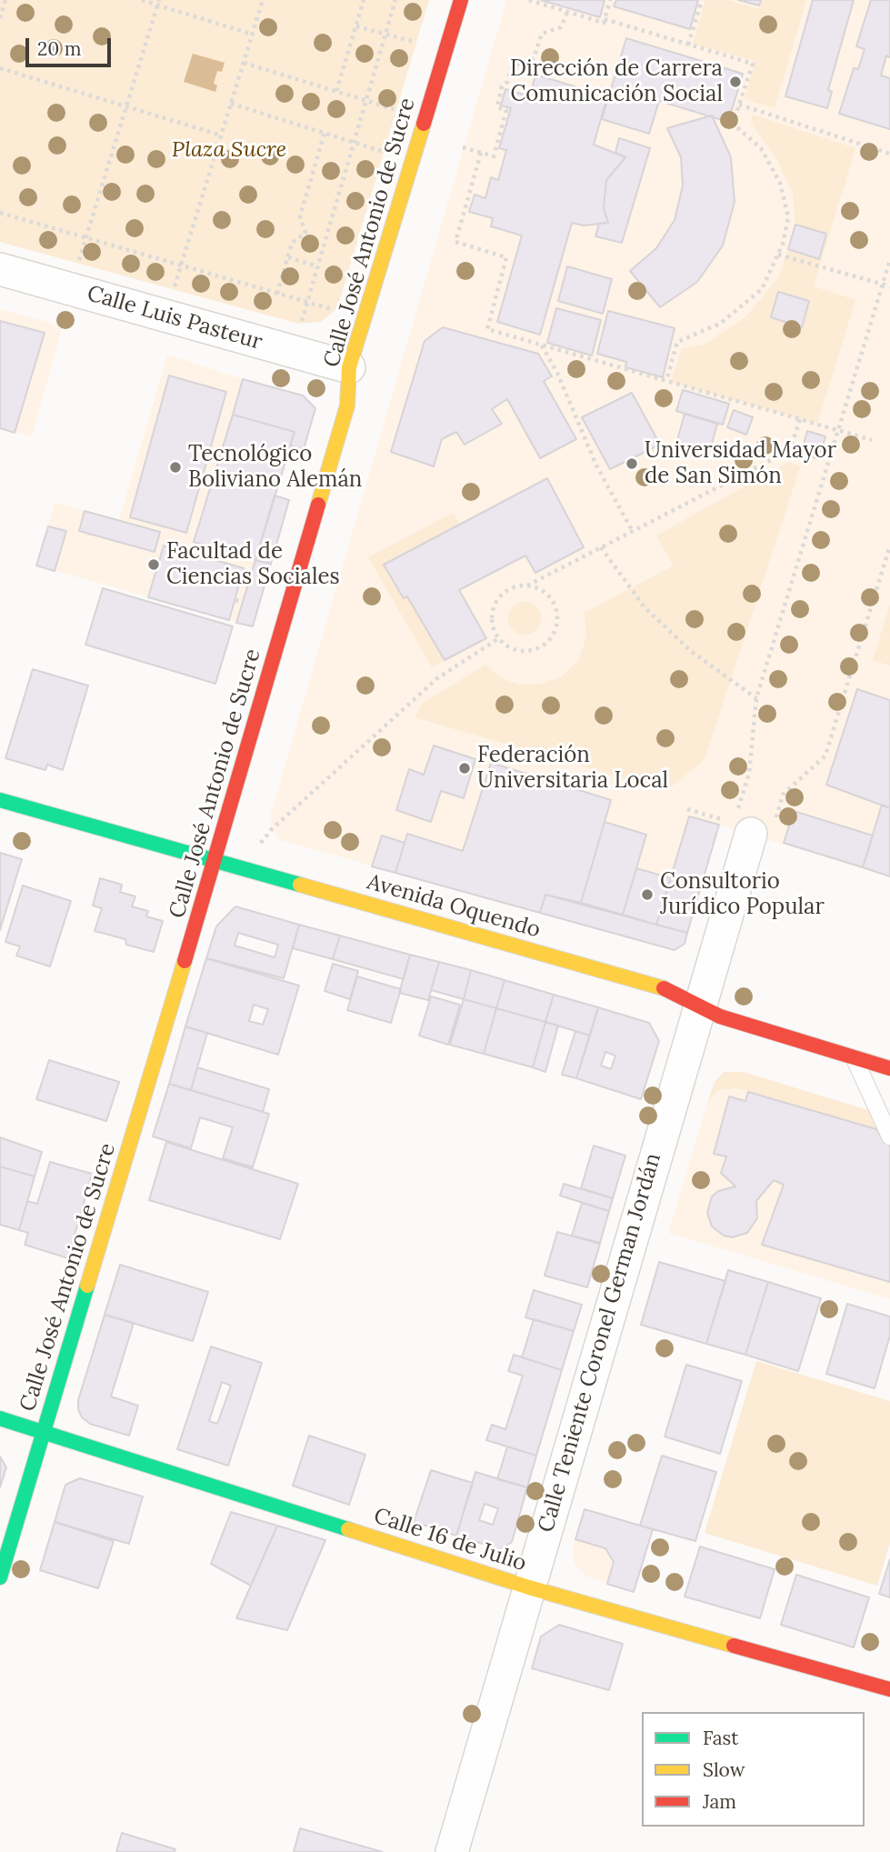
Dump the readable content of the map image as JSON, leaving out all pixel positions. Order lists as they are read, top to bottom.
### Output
{
  "streets": {
    "main road": ["Calle José Antonio de Sucre", "Avenida Oquendo", "Calle 16 de Julio"],
    "street": ["Calle Luis Pasteur", "Calle Teniente Coronel German Jordán"]
  },
  "crossings": [
    ["Calle José Antonio de Sucre", "Calle Luis Pasteur"],
    ["Calle José Antonio de Sucre", "Avenida Oquendo"],
    ["Calle José Antonio de Sucre", "Calle 16 de Julio"],
    ["Avenida Oquendo", "Calle Teniente Coronel German Jordán"],
    ["Calle Teniente Coronel German Jordán", "Calle 16 de Julio"]
  ],
  "parks": ["Plaza Sucre"],
  "places": [
    "Dirección de Carrera Comunicación Social",
    "Universidad Mayor de San Simón",
    "Tecnológico Boliviano Alemán",
    "Facultad de Ciencias Sociales",
    "Federación Universitaria Local",
    "Consultorio Jurídico Popular"
  ],
  "legend": ["Fast", "Slow", "Jam"],
  "scale_bar": "20 m"
}
